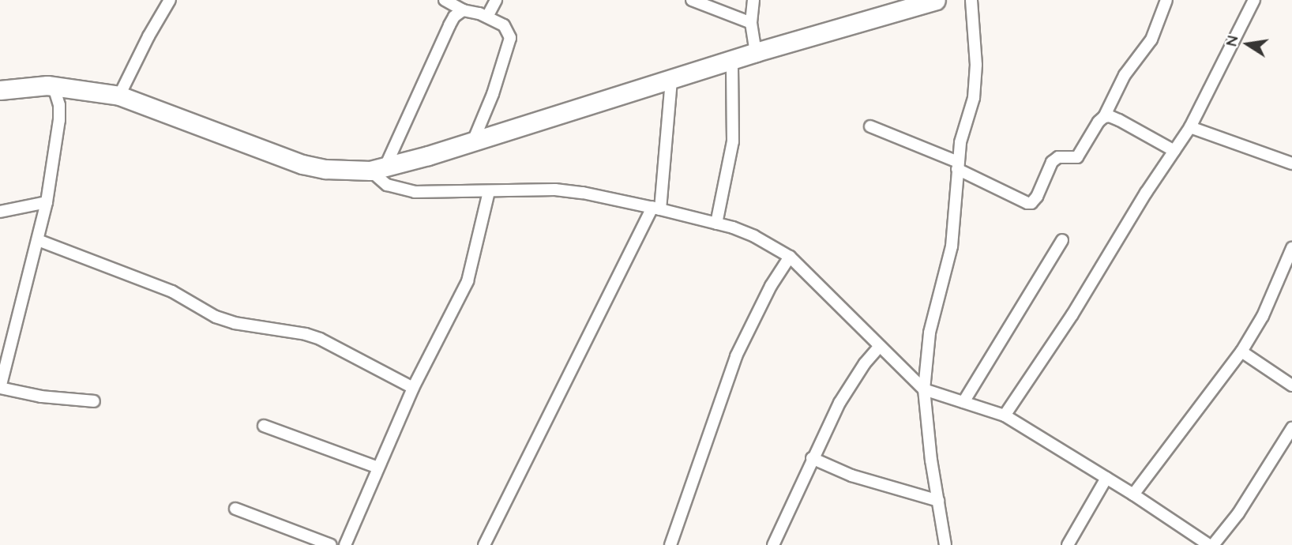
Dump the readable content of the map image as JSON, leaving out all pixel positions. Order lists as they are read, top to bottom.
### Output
{
  "north": "left"
}
